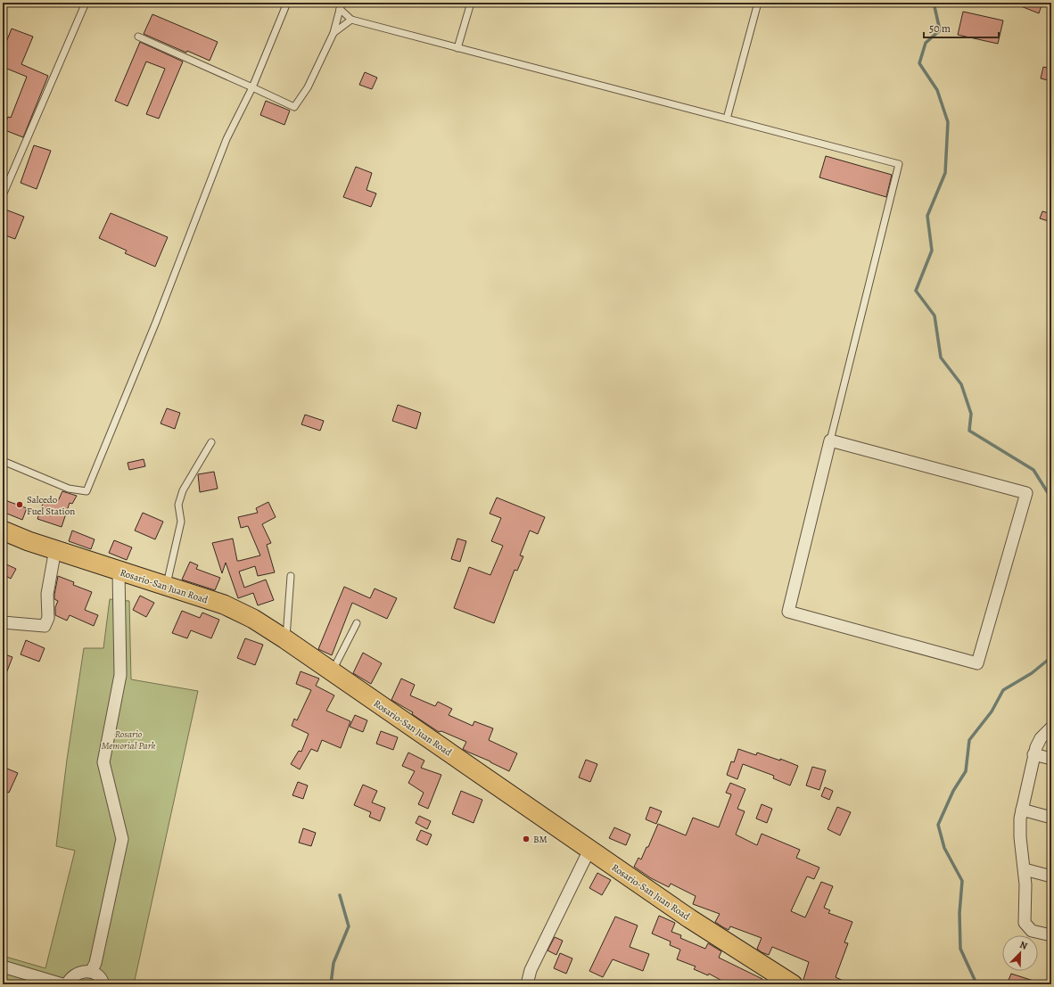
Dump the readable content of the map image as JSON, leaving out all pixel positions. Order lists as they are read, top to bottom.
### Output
{
  "streets": {
    "main road": ["Rosario-San Juan Road"]
  },
  "parks": ["Rosario Memorial Park"],
  "places": ["Salcedo Fuel Station", "BM"],
  "scale_bar": "50 m",
  "north": "top right"
}
